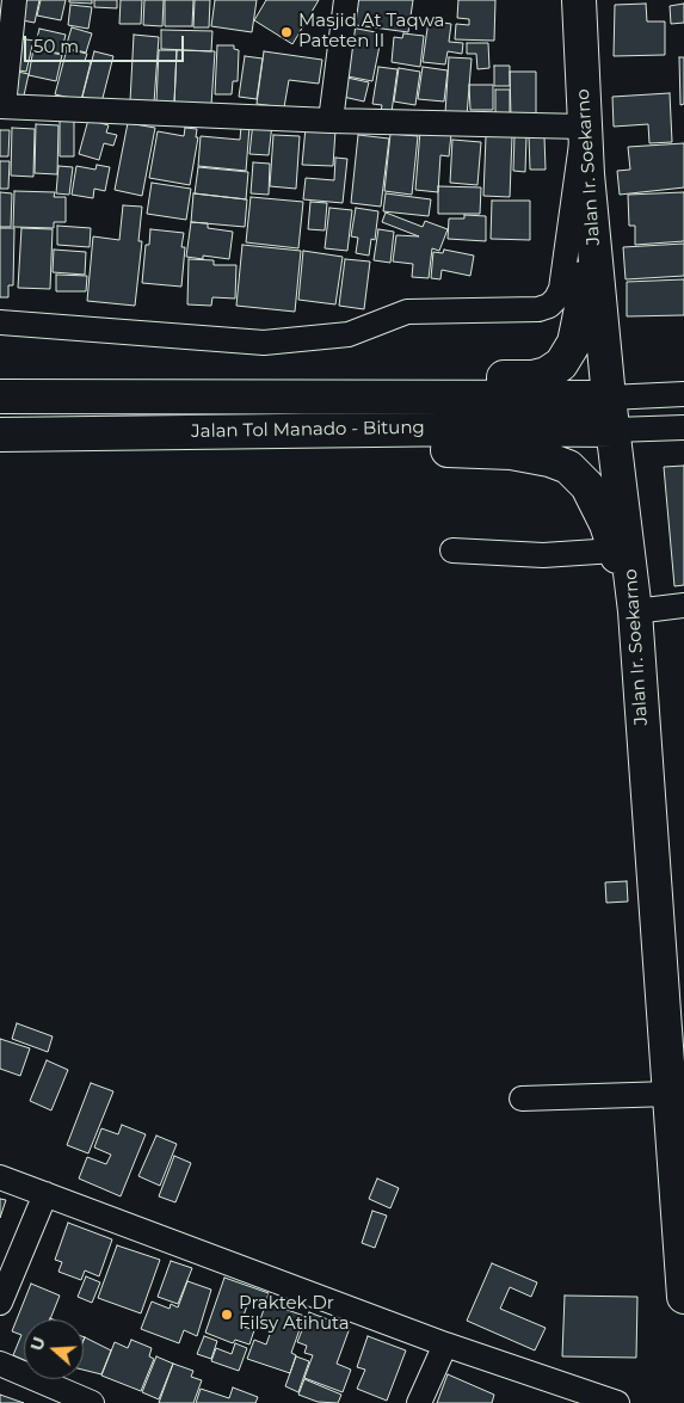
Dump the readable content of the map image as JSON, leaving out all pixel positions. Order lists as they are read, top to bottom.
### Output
{
  "streets": {
    "highway": ["Jalan Ir. Soekarno", "Jalan Tol Manado - Bitung"]
  },
  "crossings": [
    ["Jalan Ir. Soekarno", "Jalan Tol Manado - Bitung"]
  ],
  "places": ["Masjid At Taqwa Pateten II", "Praktek Dr Filsy Atihuta"],
  "scale_bar": "50 m",
  "north": "left"
}
